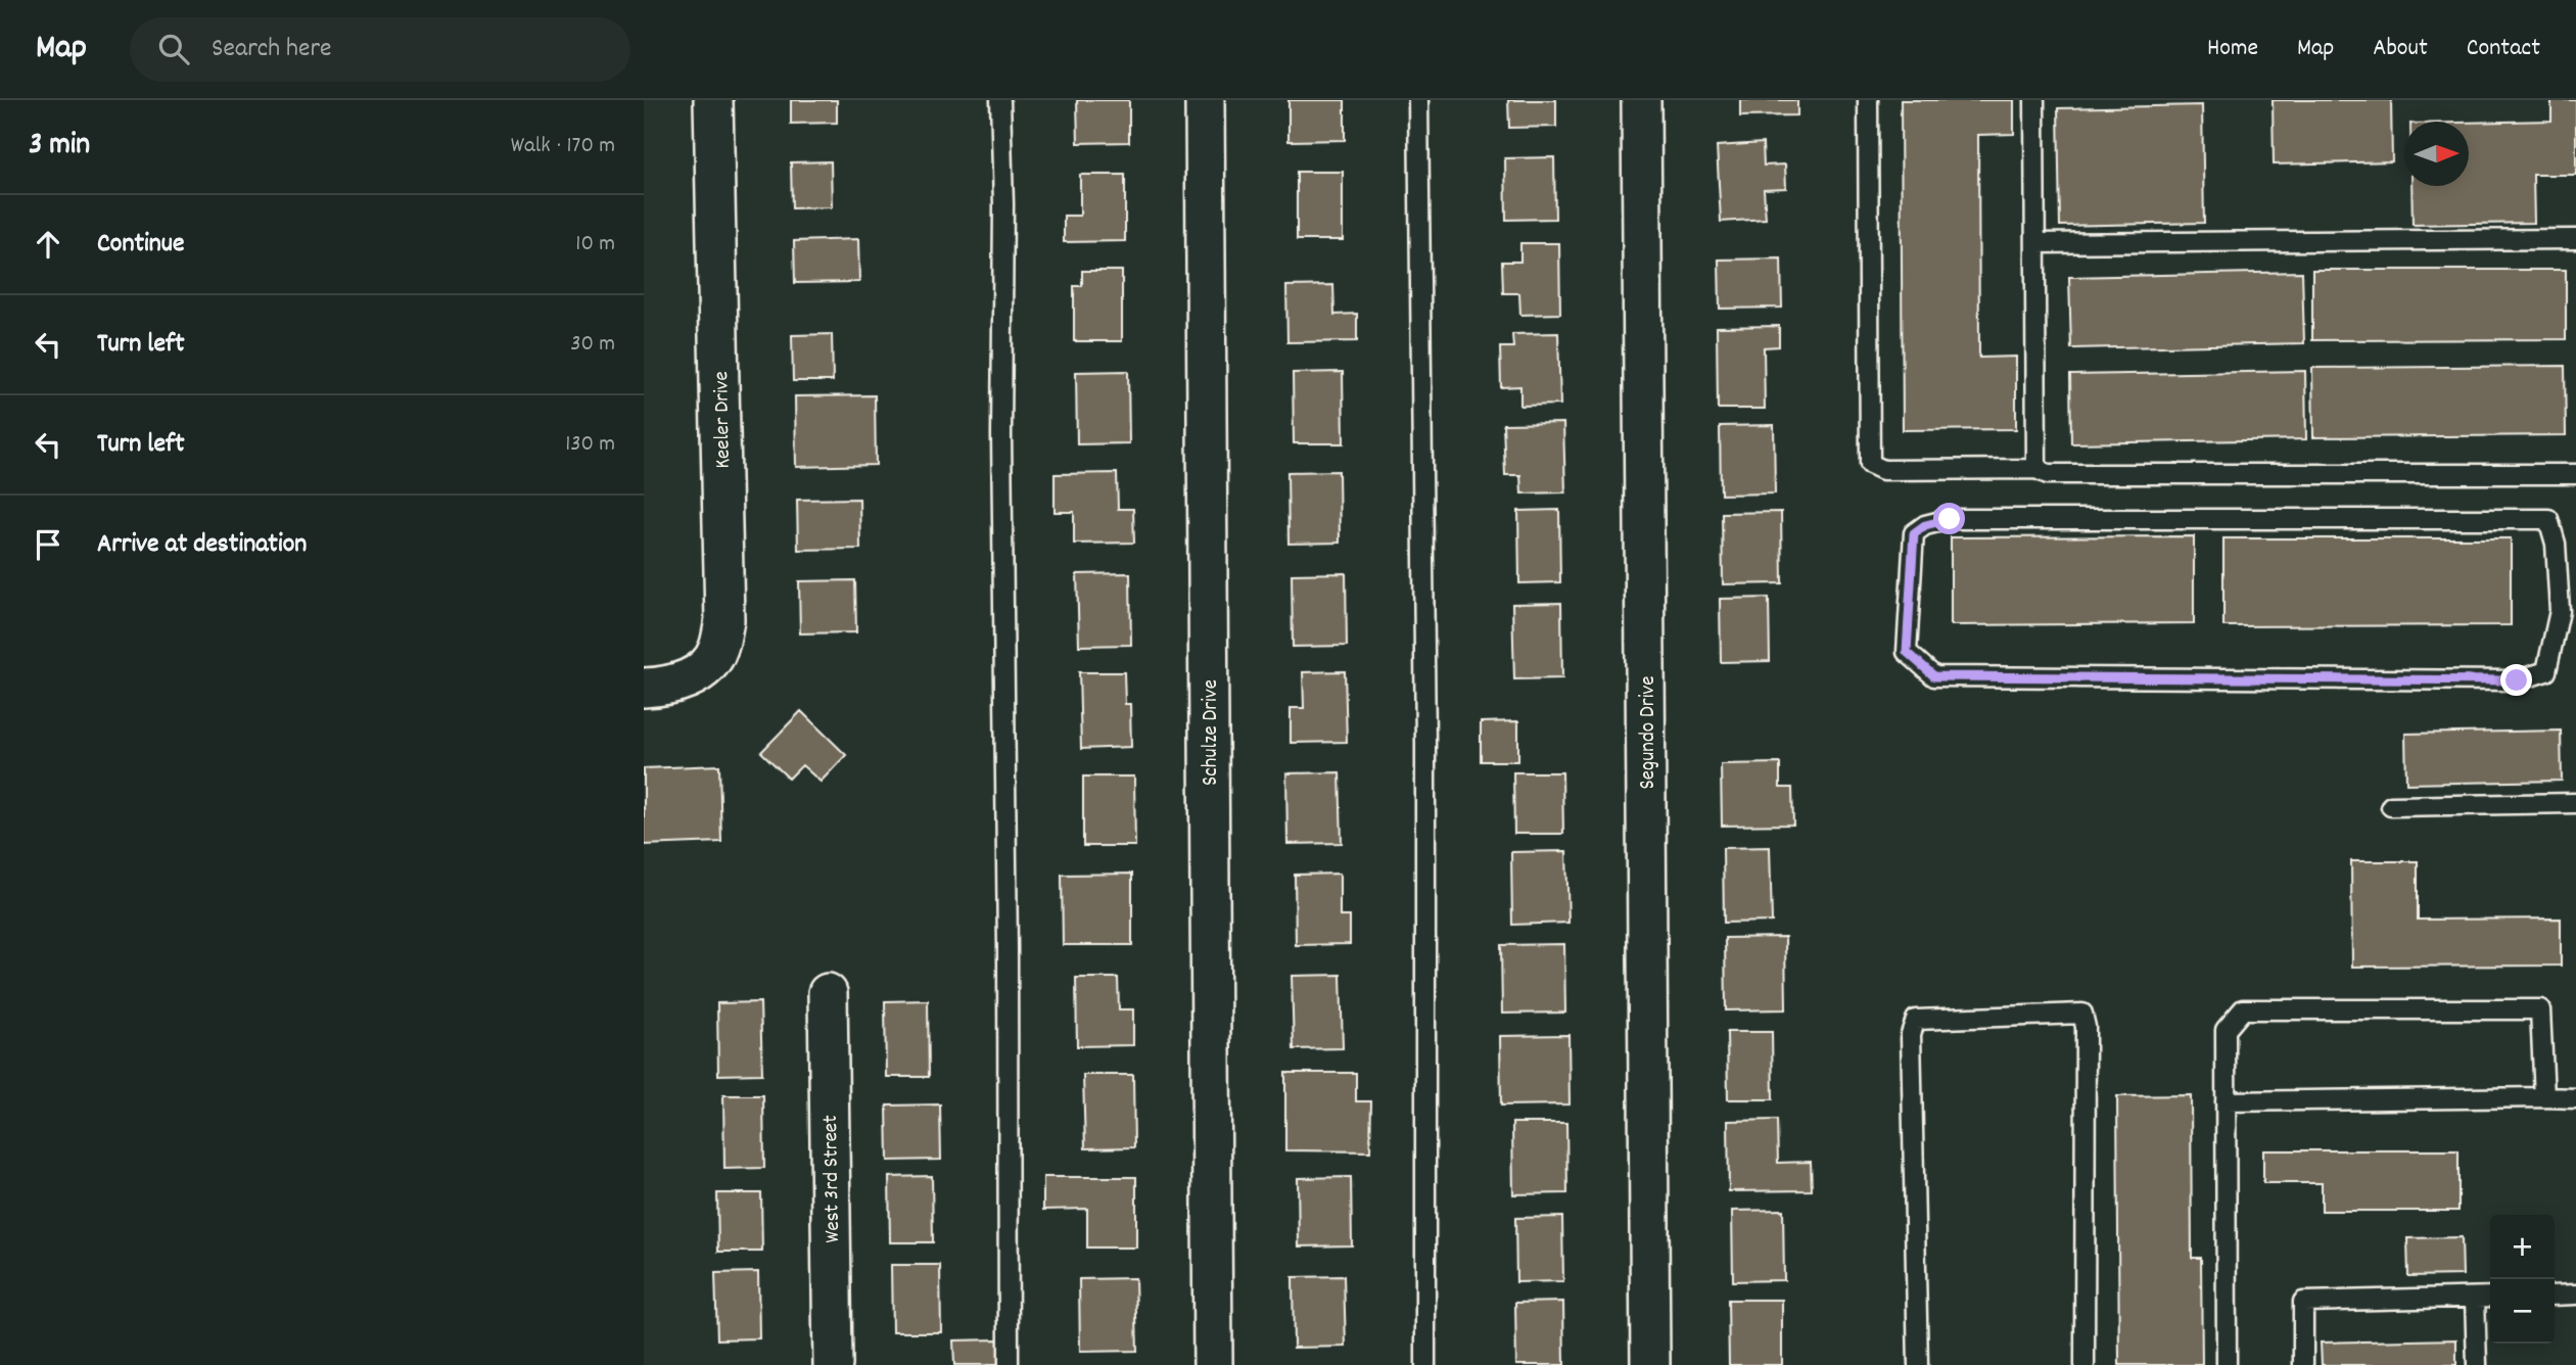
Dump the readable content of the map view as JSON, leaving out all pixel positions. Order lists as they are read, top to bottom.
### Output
{
  "streets": {
    "street": [
      "Keeler Drive",
      "Schulze Drive",
      "Segundo Drive",
      "West 3rd Street"
    ]
  },
  "north": "right",
  "page": {
    "header": "Map",
    "search": "Search here",
    "nav": [
      "Home",
      "Map",
      "About",
      "Contact"
    ],
    "heading": ["3 min", "Walk · 170 m"],
    "list": [
      ["Continue", "10 m"],
      ["Turn left", "30 m"],
      ["Turn left", "130 m"],
      "Arrive at destination"
    ],
    "map_buttons": ["+", "−"]
  }
}
